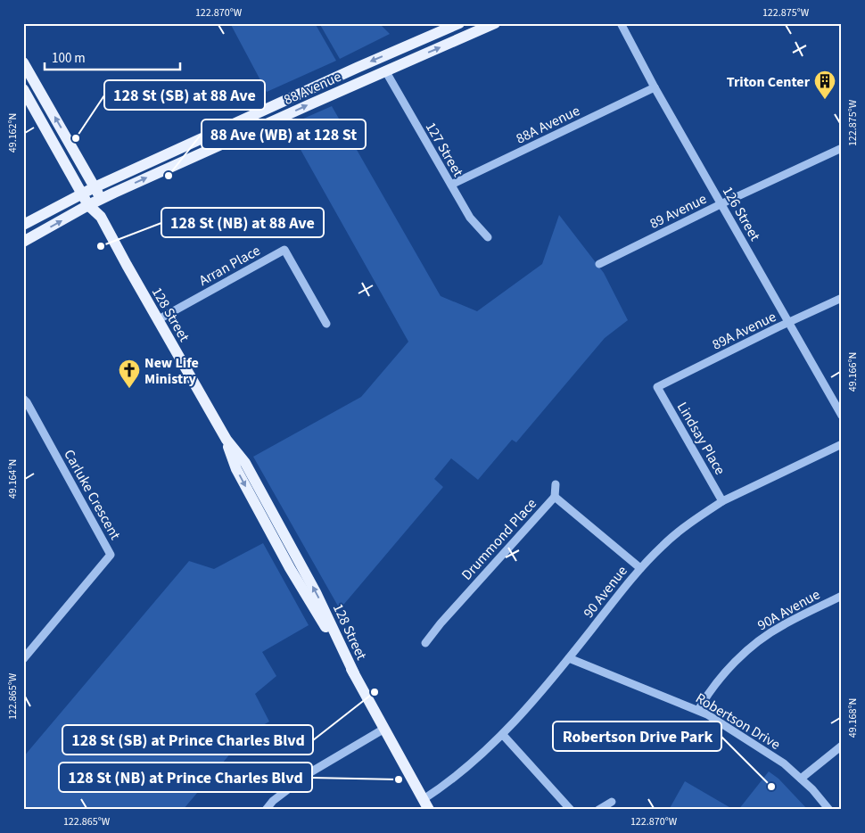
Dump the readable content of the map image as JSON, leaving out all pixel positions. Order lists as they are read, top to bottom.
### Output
{
  "streets": {
    "main road": ["88 Avenue", "128 Street"],
    "street": [
      "88A Avenue",
      "127 Street",
      "89 Avenue",
      "126 Street",
      "Arran Place",
      "89A Avenue",
      "Lindsay Place",
      "Carluke Crescent",
      "Drummond Place",
      "90 Avenue",
      "90A Avenue",
      "Robertson Drive"
    ]
  },
  "crossings": [
    ["88 Avenue", "127 Street"],
    ["88 Avenue", "128 Street"],
    ["88A Avenue", "127 Street"],
    ["88A Avenue", "126 Street"],
    ["89 Avenue", "126 Street"],
    ["126 Street", "89A Avenue"],
    ["Arran Place", "128 Street"],
    ["128 Street", "90 Avenue"],
    ["89A Avenue", "Lindsay Place"],
    ["Lindsay Place", "90 Avenue"],
    ["Drummond Place", "90 Avenue"],
    ["90 Avenue", "Robertson Drive"],
    ["90A Avenue", "Robertson Drive"]
  ],
  "places": {
    "building": ["Triton Center"],
    "other": [
      "128 St (SB) at 88 Ave",
      "88 Ave (WB) at 128 St",
      "128 St (NB) at 88 Ave",
      "128 St (SB) at Prince Charles Blvd",
      "128 St (NB) at Prince Charles Blvd",
      "Robertson Drive Park"
    ],
    "church": ["New Life Ministry"]
  },
  "scale_bar": "100 m",
  "coordinates": [
    "122.870°W",
    "122.875°W",
    "49.162°N",
    "49.166°N",
    "49.164°N",
    "122.865°W",
    "49.168°N"
  ]
}
